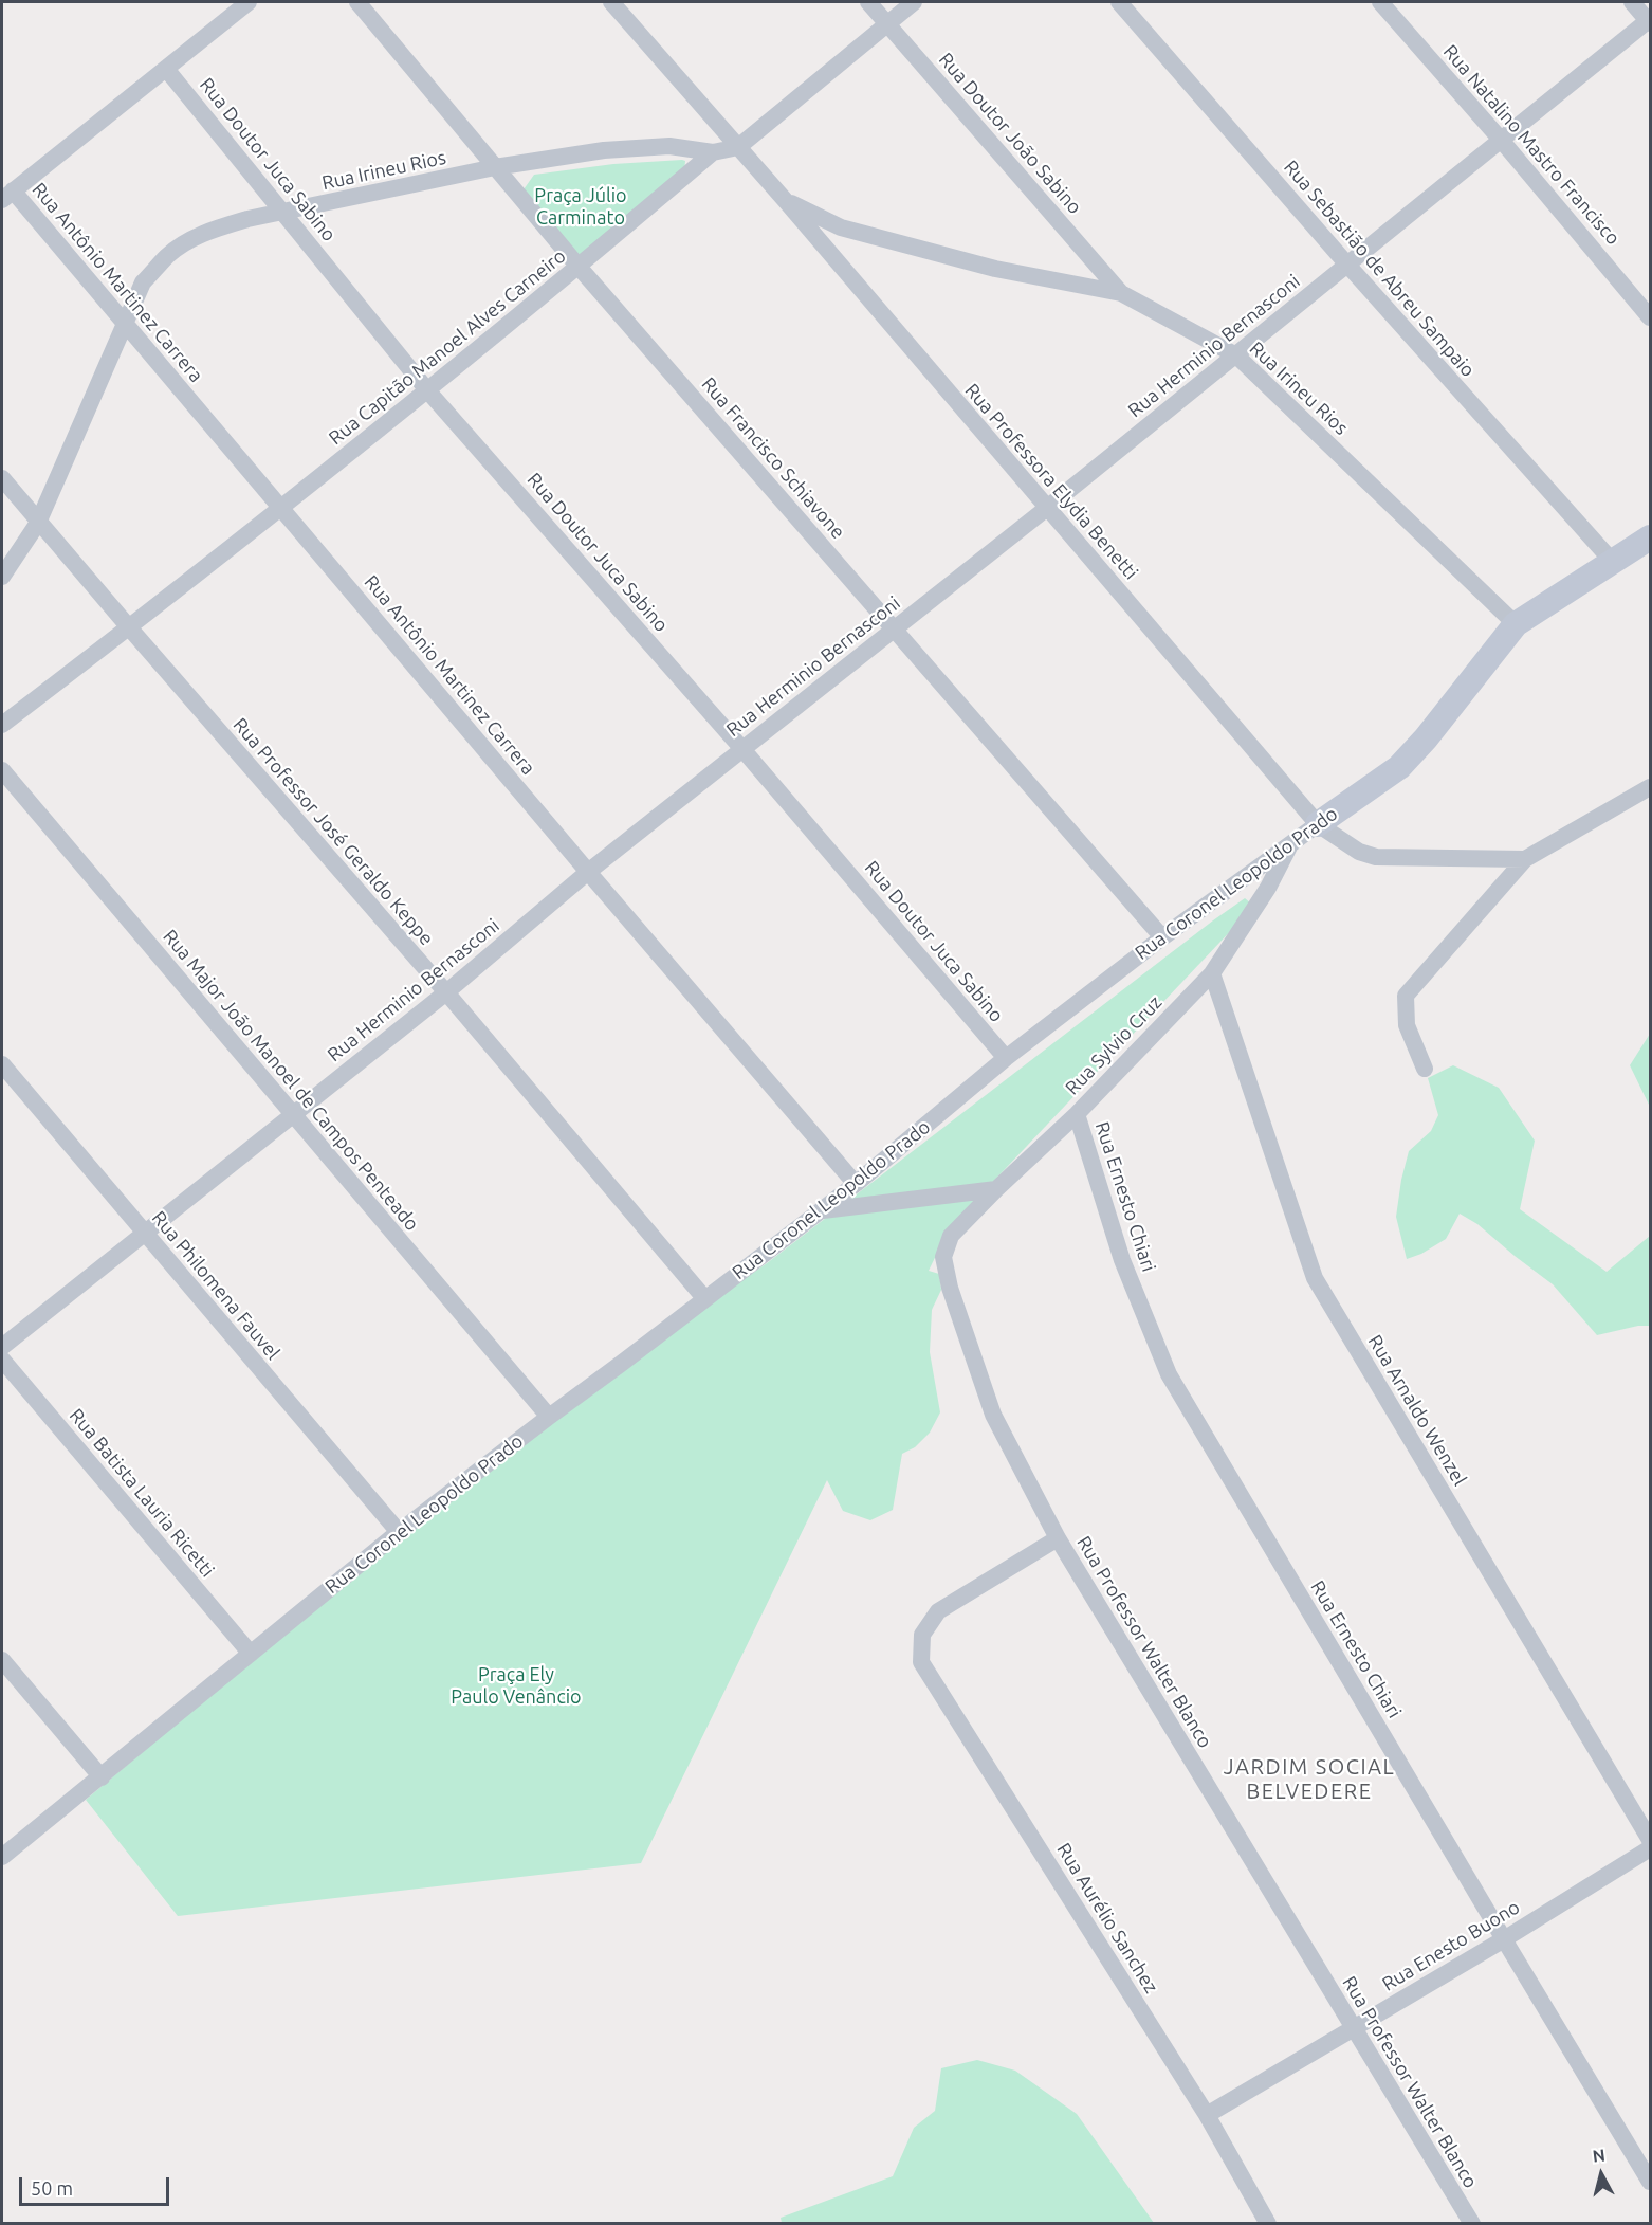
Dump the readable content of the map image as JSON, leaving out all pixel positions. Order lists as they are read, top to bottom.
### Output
{
  "streets": {
    "street": [
      "Rua Doutor João Sabino",
      "Rua Natalino Mastro Francisco",
      "Rua Doutor Juca Sabino",
      "Rua Irineu Rios",
      "Rua Sebastião de Abreu Sampaio",
      "Rua Antônio Martinez Carrera",
      "Rua Herminio Bernasconi",
      "Rua Capitão Manoel Alves Carneiro",
      "Rua Francisco Schiavone",
      "Rua Professora Elydia Benetti",
      "Rua Professor José Geraldo Keppe",
      "Rua Coronel Leopoldo Prado",
      "Rua Sylvio Cruz",
      "Rua Major João Manoel de Campos Penteado",
      "Rua Ernesto Chiari",
      "Rua Philomena Fauvel",
      "Rua Arnaldo Wenzel",
      "Rua Batista Lauria Ricetti",
      "Rua Professor Walter Blanco",
      "Rua Aurélio Sanchez",
      "Rua Enesto Buono"
    ]
  },
  "crossings": [
    ["Rua Doutor João Sabino", "Rua Irineu Rios"],
    ["Rua Doutor João Sabino", "Rua Capitão Manoel Alves Carneiro"],
    ["Rua Natalino Mastro Francisco", "Rua Herminio Bernasconi"],
    ["Rua Doutor Juca Sabino", "Rua Irineu Rios"],
    ["Rua Doutor Juca Sabino", "Rua Herminio Bernasconi"],
    ["Rua Doutor Juca Sabino", "Rua Capitão Manoel Alves Carneiro"],
    ["Rua Doutor Juca Sabino", "Rua Coronel Leopoldo Prado"],
    ["Rua Irineu Rios", "Rua Antônio Martinez Carrera"],
    ["Rua Irineu Rios", "Rua Herminio Bernasconi"],
    ["Rua Irineu Rios", "Rua Capitão Manoel Alves Carneiro"],
    ["Rua Irineu Rios", "Rua Francisco Schiavone"],
    ["Rua Irineu Rios", "Rua Professora Elydia Benetti"],
    ["Rua Irineu Rios", "Rua Professor José Geraldo Keppe"],
    ["Rua Irineu Rios", "Rua Coronel Leopoldo Prado"],
    ["Rua Sebastião de Abreu Sampaio", "Rua Herminio Bernasconi"],
    ["Rua Sebastião de Abreu Sampaio", "Rua Coronel Leopoldo Prado"],
    ["Rua Antônio Martinez Carrera", "Rua Herminio Bernasconi"],
    ["Rua Antônio Martinez Carrera", "Rua Capitão Manoel Alves Carneiro"],
    ["Rua Antônio Martinez Carrera", "Rua Coronel Leopoldo Prado"],
    ["Rua Herminio Bernasconi", "Rua Francisco Schiavone"],
    ["Rua Herminio Bernasconi", "Rua Professora Elydia Benetti"],
    ["Rua Herminio Bernasconi", "Rua Professor José Geraldo Keppe"],
    ["Rua Herminio Bernasconi", "Rua Major João Manoel de Campos Penteado"],
    ["Rua Herminio Bernasconi", "Rua Philomena Fauvel"],
    ["Rua Capitão Manoel Alves Carneiro", "Rua Francisco Schiavone"],
    ["Rua Capitão Manoel Alves Carneiro", "Rua Professora Elydia Benetti"],
    ["Rua Capitão Manoel Alves Carneiro", "Rua Professor José Geraldo Keppe"],
    ["Rua Francisco Schiavone", "Rua Coronel Leopoldo Prado"],
    ["Rua Professora Elydia Benetti", "Rua Coronel Leopoldo Prado"],
    ["Rua Professor José Geraldo Keppe", "Rua Coronel Leopoldo Prado"],
    ["Rua Coronel Leopoldo Prado", "Rua Sylvio Cruz"],
    ["Rua Coronel Leopoldo Prado", "Rua Major João Manoel de Campos Penteado"],
    ["Rua Coronel Leopoldo Prado", "Rua Philomena Fauvel"],
    ["Rua Coronel Leopoldo Prado", "Rua Batista Lauria Ricetti"],
    ["Rua Sylvio Cruz", "Rua Ernesto Chiari"],
    ["Rua Sylvio Cruz", "Rua Arnaldo Wenzel"],
    ["Rua Sylvio Cruz", "Rua Professor Walter Blanco"],
    ["Rua Ernesto Chiari", "Rua Enesto Buono"],
    ["Rua Professor Walter Blanco", "Rua Aurélio Sanchez"],
    ["Rua Professor Walter Blanco", "Rua Enesto Buono"],
    ["Rua Aurélio Sanchez", "Rua Enesto Buono"]
  ],
  "districts": ["JARDIM SOCIAL BELVEDERE"],
  "parks": ["Praça Júlio Carminato", "Praça Ely Paulo Venâncio"],
  "scale_bar": "50 m",
  "north": "top"
}
